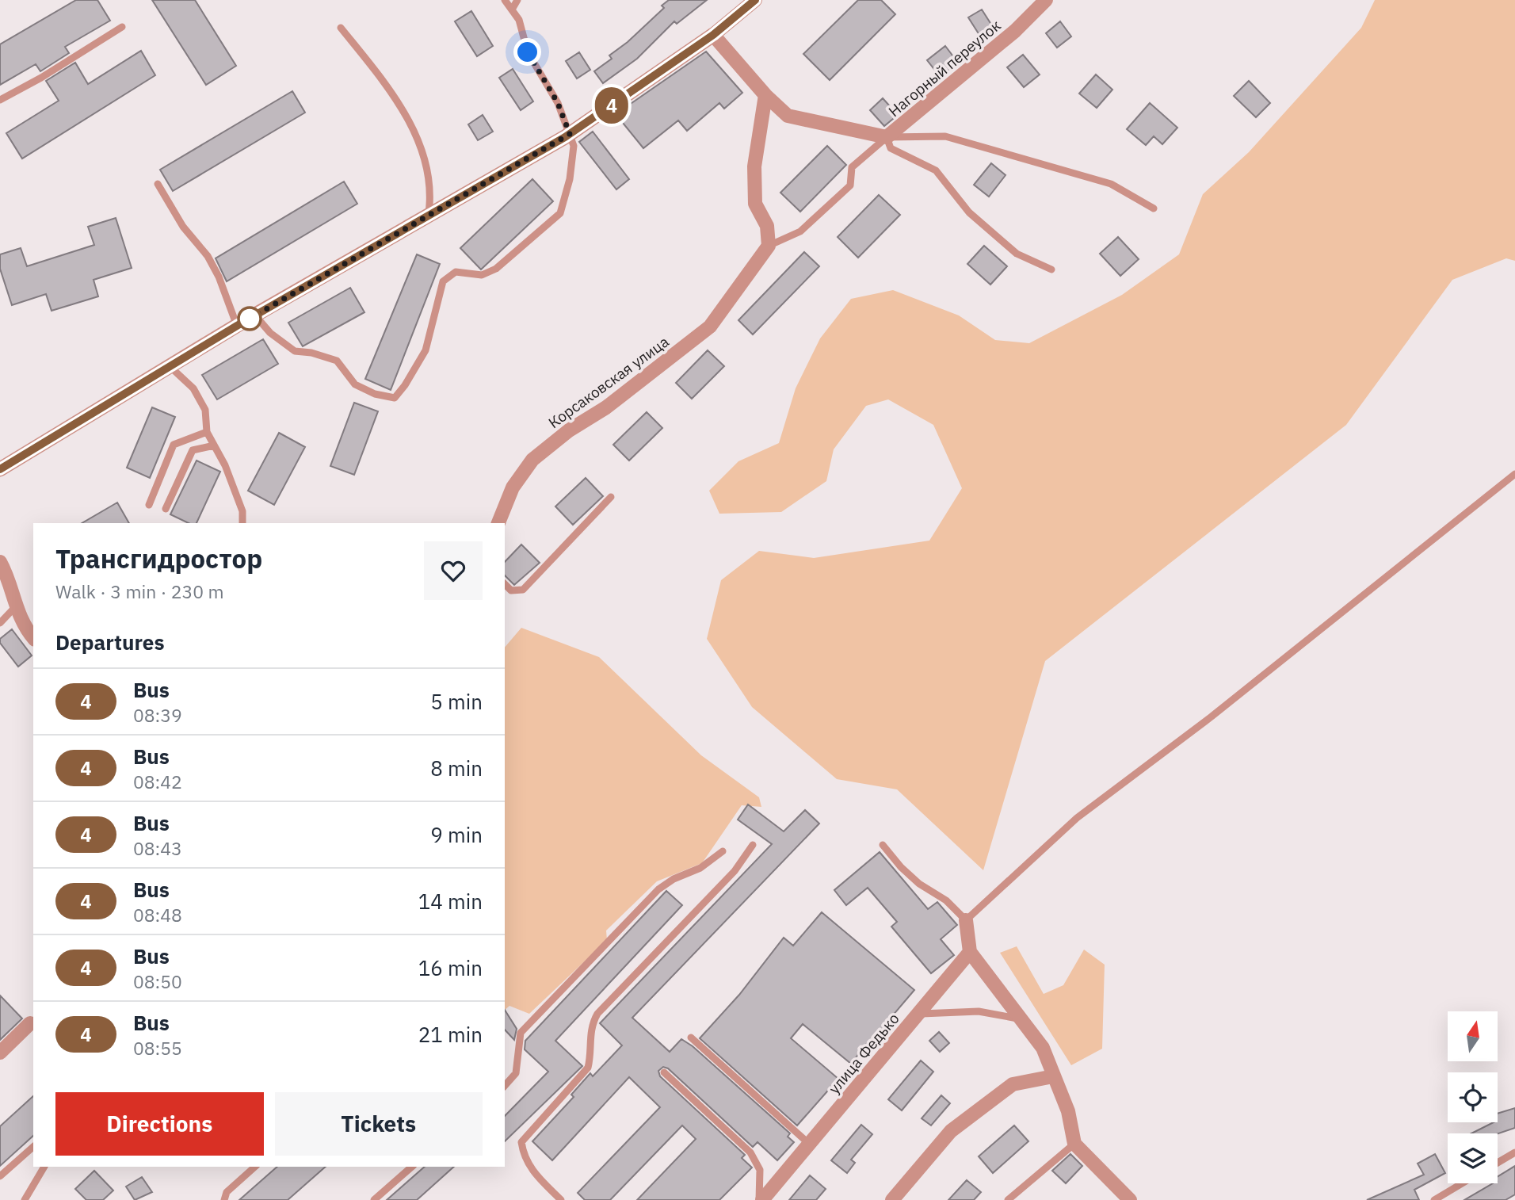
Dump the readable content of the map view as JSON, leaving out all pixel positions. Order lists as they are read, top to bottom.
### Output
{
  "streets": {
    "street": ["Нагорный переулок", "Корсаковская улица", "улица Федько"]
  },
  "lines": ["bus line 4"],
  "north": "top",
  "page": {
    "on_map": "4",
    "heading": [
      ["Трансгидростор", "Walk · 3 min · 230 m"],
      "Departures"
    ],
    "list": [
      {
        "mark": "4",
        "name": "Bus",
        "note": "08:39",
        "value": "5 min"
      },
      {
        "mark": "4",
        "name": "Bus",
        "note": "08:42",
        "value": "8 min"
      },
      {
        "mark": "4",
        "name": "Bus",
        "note": "08:43",
        "value": "9 min"
      },
      {
        "mark": "4",
        "name": "Bus",
        "note": "08:48",
        "value": "14 min"
      },
      {
        "mark": "4",
        "name": "Bus",
        "note": "08:50",
        "value": "16 min"
      },
      {
        "mark": "4",
        "name": "Bus",
        "note": "08:55",
        "value": "21 min"
      }
    ],
    "buttons": ["Directions", "Tickets"]
  }
}
